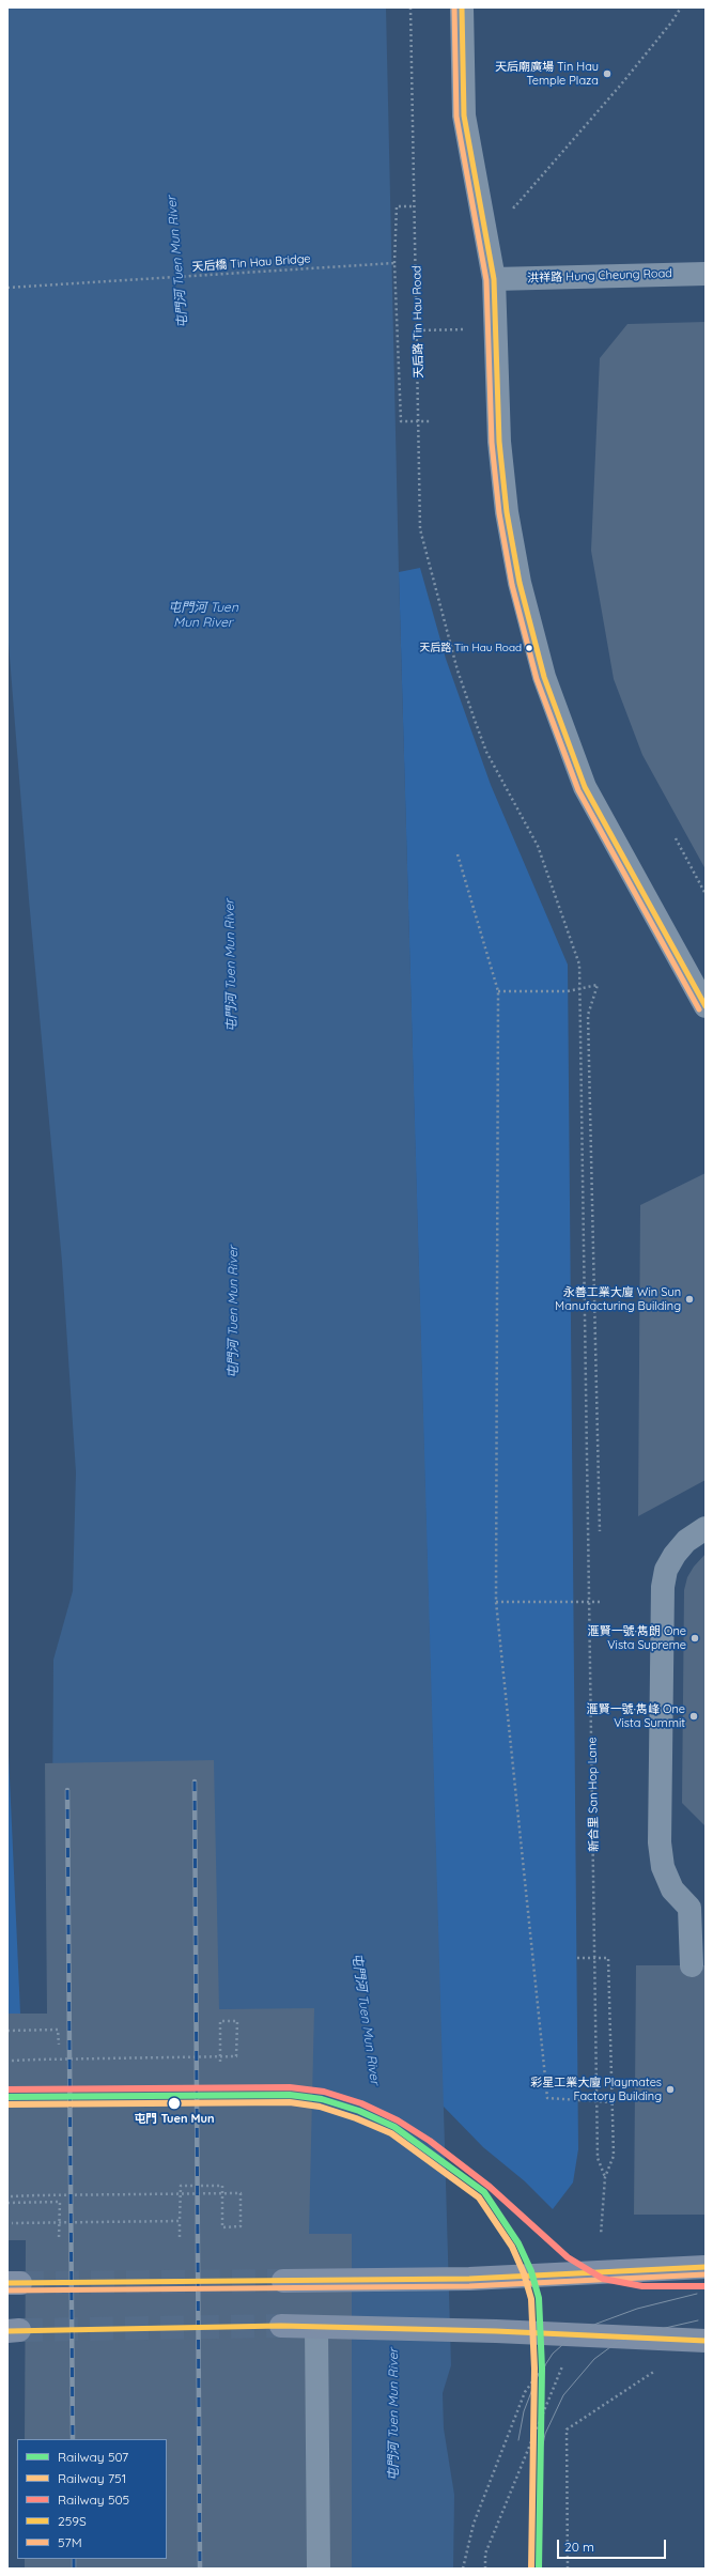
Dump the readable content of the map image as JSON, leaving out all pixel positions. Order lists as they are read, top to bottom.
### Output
{
  "streets": {
    "street": ["洪祥路 Hung Cheung Road"],
    "path": ["天后橋 Tin Hau Bridge", "天后路 Tin Hau Road", "新合里 San Hop Lane"]
  },
  "crossings": [
    ["天后路 Tin Hau Road", "新合里 San Hop Lane"]
  ],
  "water": ["屯門河 Tuen Mun River"],
  "places": [
    "天后廟廣場 Tin Hau Temple Plaza",
    "天后路 Tin Hau Road",
    "永善工業大廈 Win Sun Manufacturing Building",
    "滙賢一號·雋朗 One Vista Supreme",
    "滙賢一號·雋峰 One Vista Summit",
    "彩星工業大廈 Playmates Factory Building",
    "屯門 Tuen Mun"
  ],
  "lines": [
    "transit line 259S",
    "transit line 57M",
    "rail line 505",
    "rail line 507",
    "rail line 751"
  ],
  "legend": [
    "Railway 507",
    "Railway 751",
    "Railway 505",
    "259S",
    "57M"
  ],
  "scale_bar": "20 m"
}
